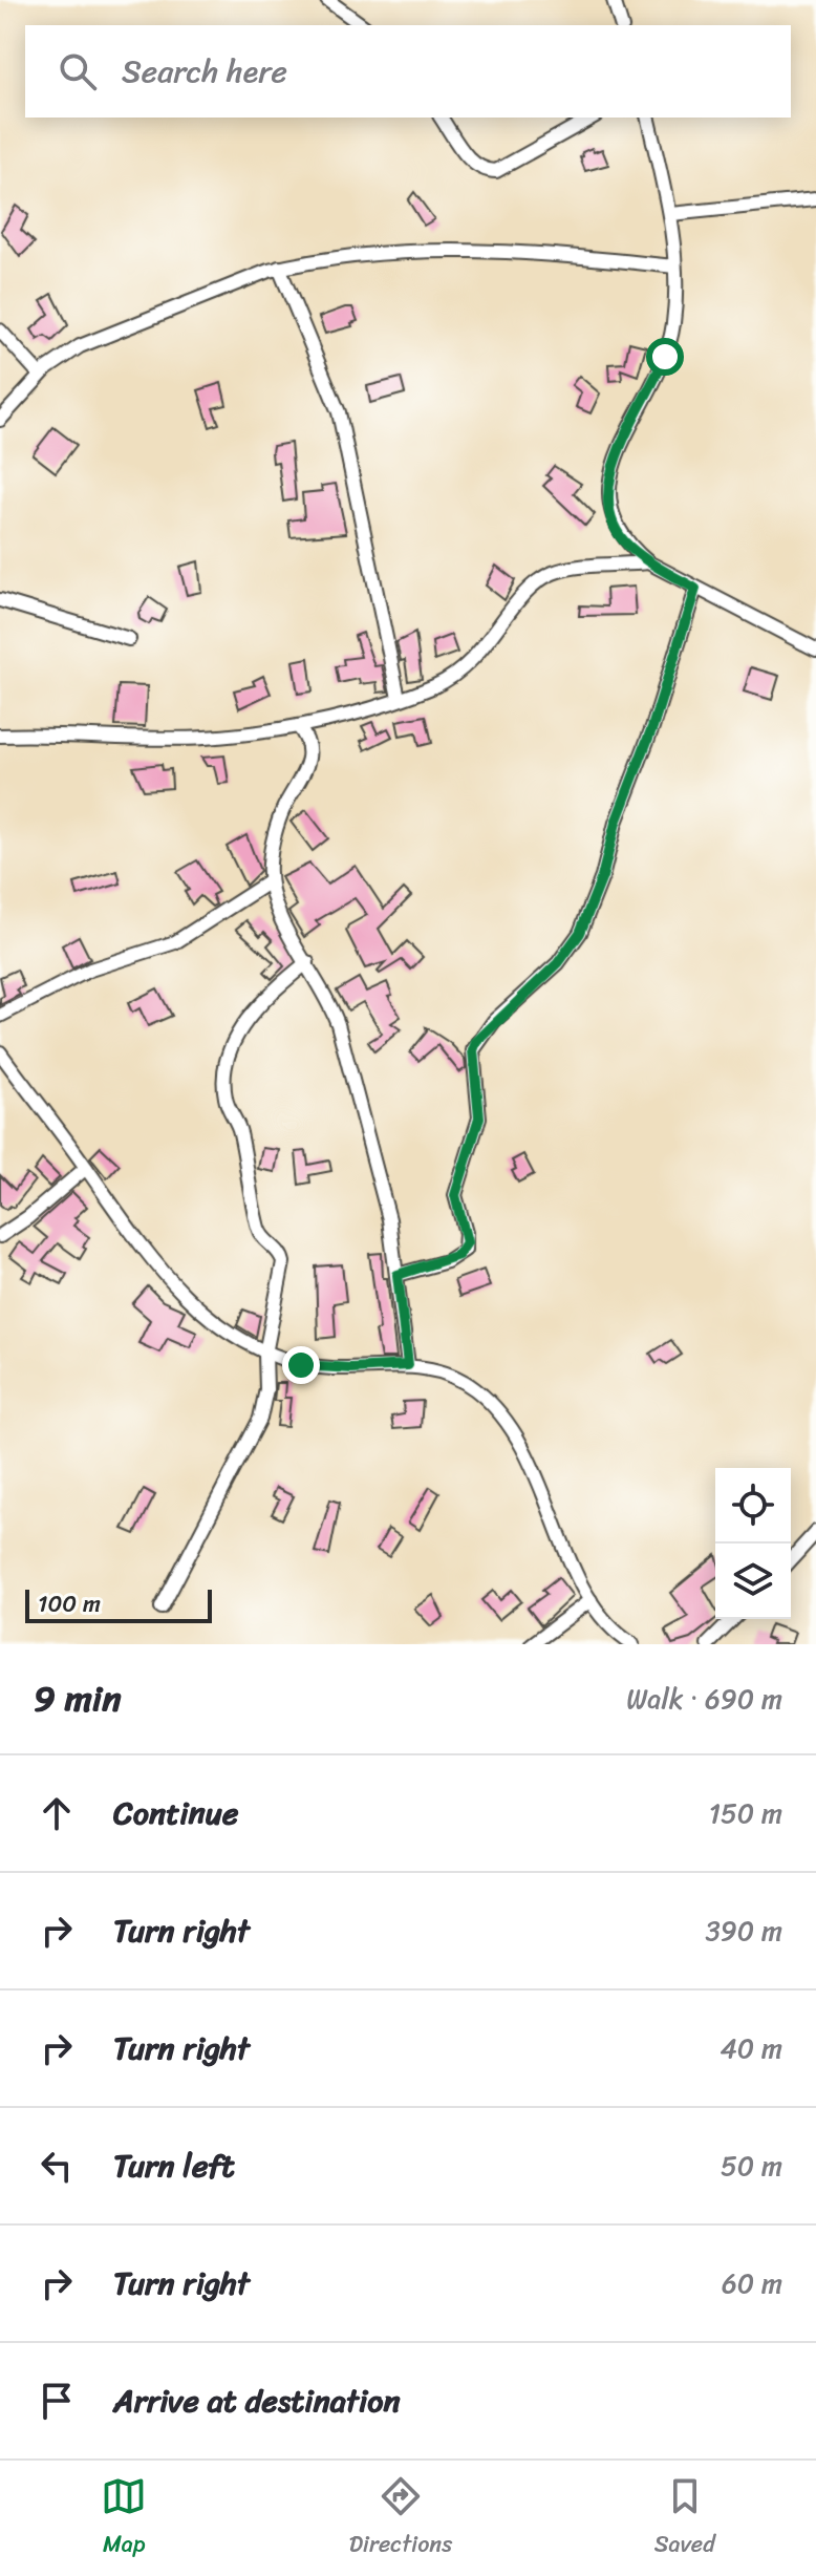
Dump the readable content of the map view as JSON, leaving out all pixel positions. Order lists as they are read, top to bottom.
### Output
{
  "scale_bar": "100 m",
  "page": {
    "search": "Search here",
    "scale": "100 m",
    "heading": ["9 min", "Walk · 690 m"],
    "list": [
      ["Continue", "150 m"],
      ["Turn right", "390 m"],
      ["Turn right", "40 m"],
      ["Turn left", "50 m"],
      ["Turn right", "60 m"],
      "Arrive at destination"
    ],
    "nav": ["Map", "Directions", "Saved"]
  }
}
